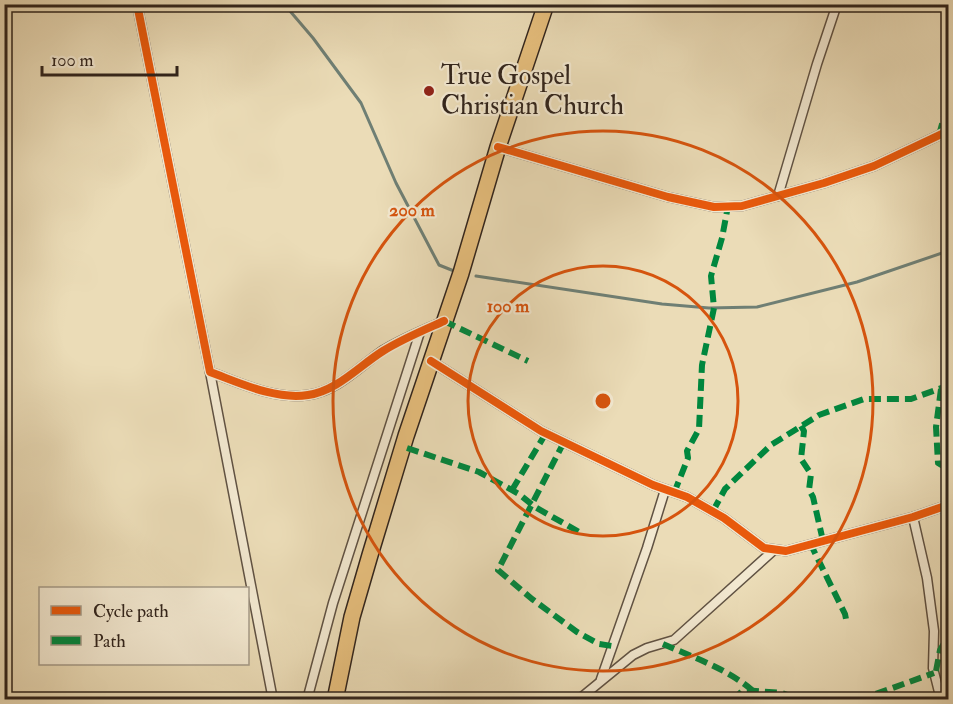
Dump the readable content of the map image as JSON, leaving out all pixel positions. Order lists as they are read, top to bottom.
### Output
{
  "places": ["True Gospel Christian Church"],
  "legend": ["Cycle path", "Path"],
  "scale_bar": "100 m",
  "rings": ["200 m", "100 m"]
}
